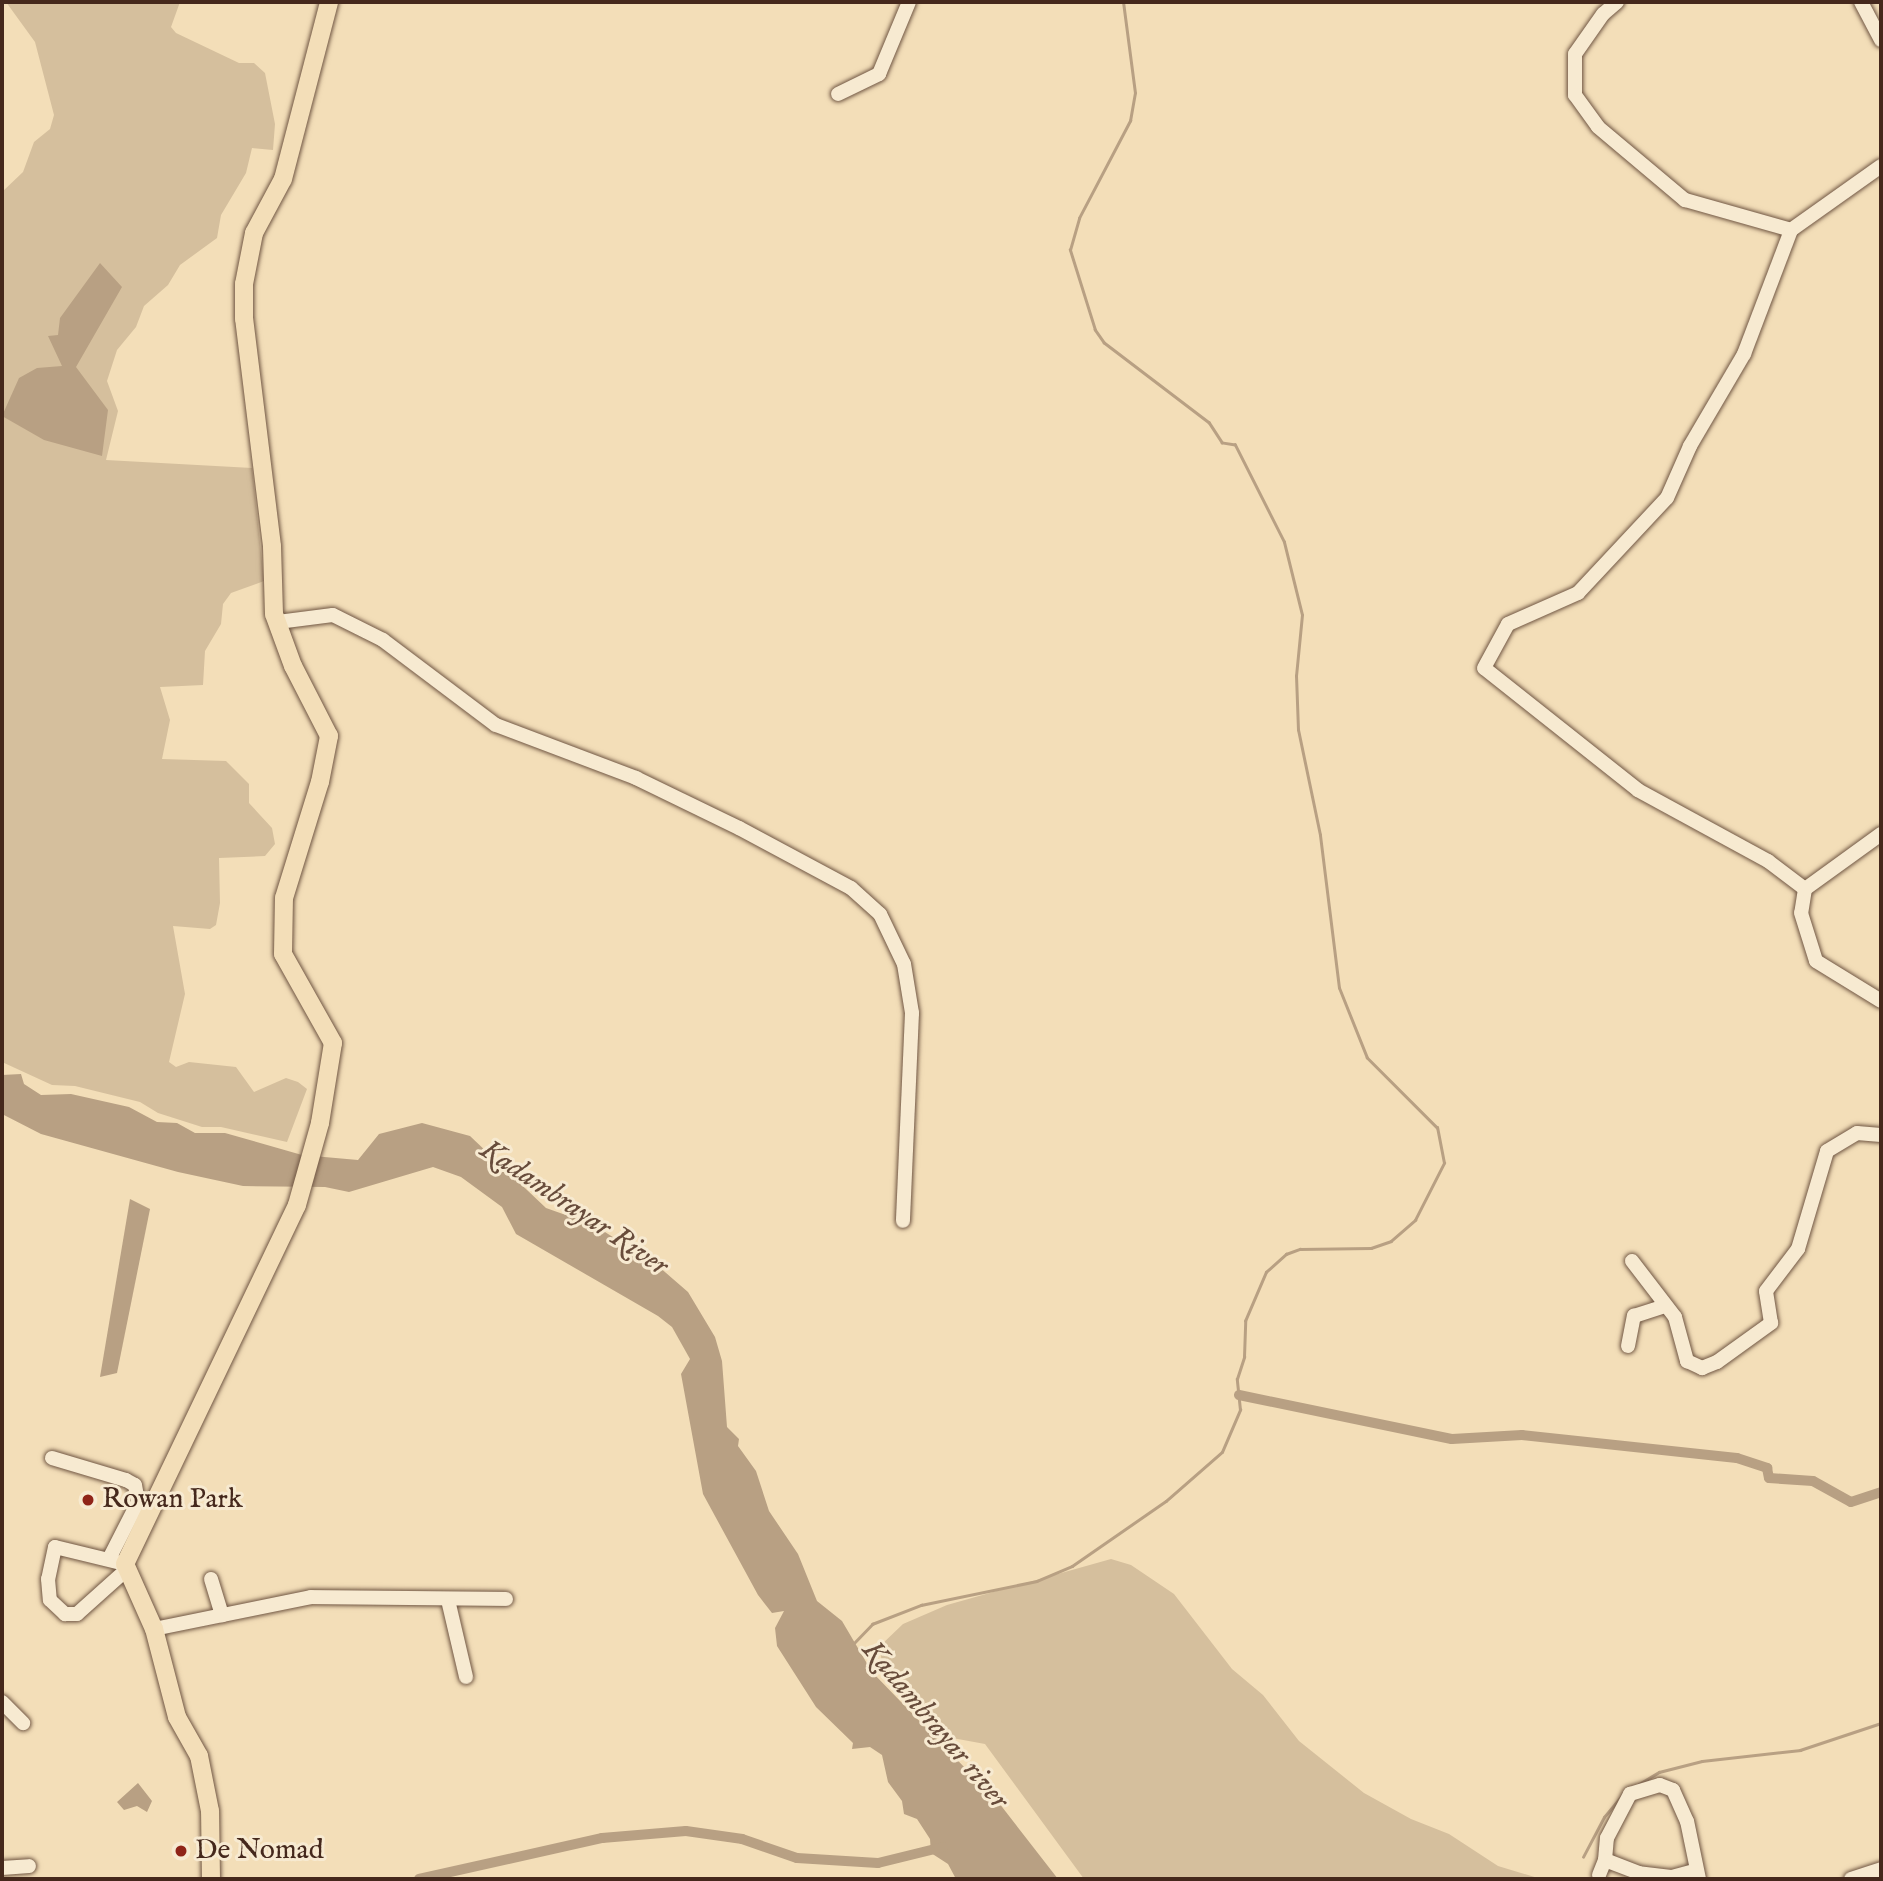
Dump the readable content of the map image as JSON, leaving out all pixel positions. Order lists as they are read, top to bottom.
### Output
{
  "water": ["Kadambrayar River", "Kadambrayar river"],
  "places": ["Rowan Park", "De Nomad"]
}
